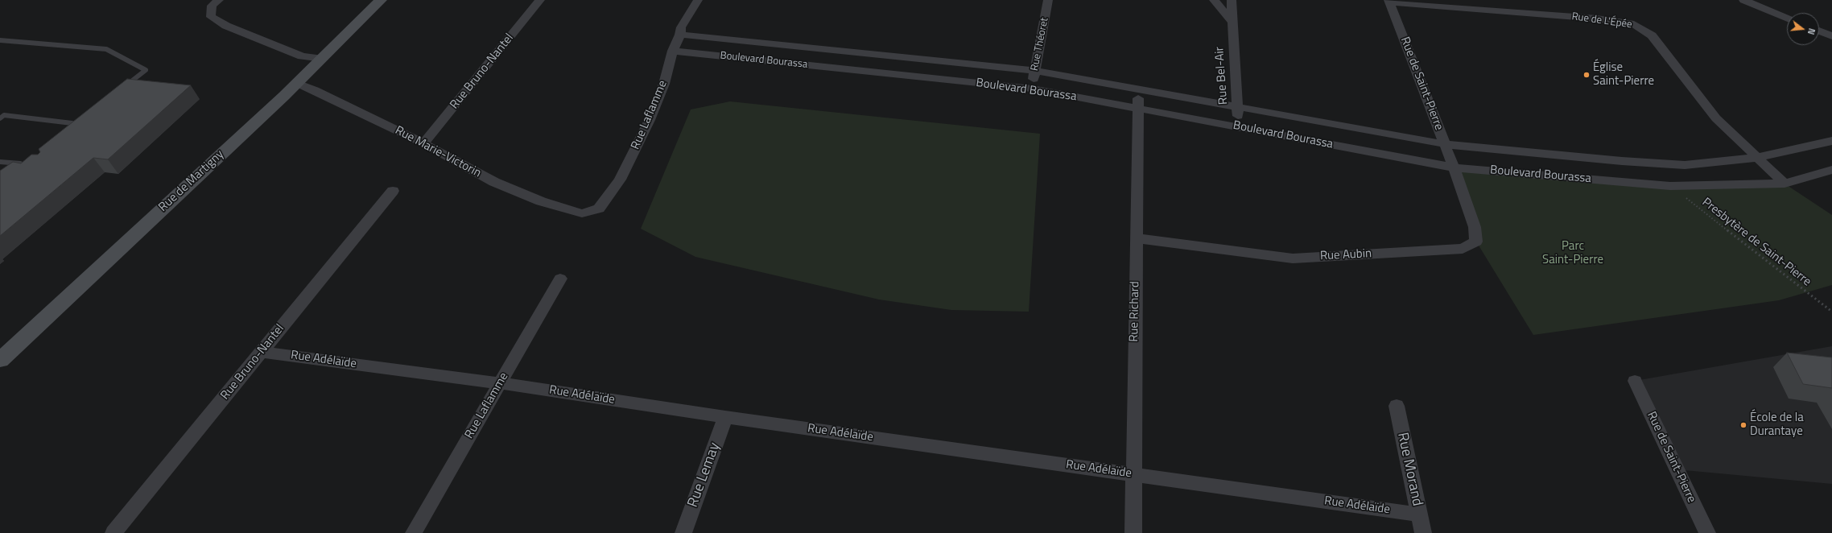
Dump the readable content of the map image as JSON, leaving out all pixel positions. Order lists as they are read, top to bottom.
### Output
{
  "streets": {
    "main road": ["Rue de Martigny"],
    "street": [
      "Rue de L'Épée",
      "Rue Théoret",
      "Boulevard Bourassa",
      "Rue Bruno-Nantel",
      "Rue Bel-Air",
      "Rue de Saint-Pierre",
      "Rue Laflamme",
      "Rue Marie-Victorin",
      "Rue Aubin",
      "Rue Richard",
      "Rue Adélaïde",
      "Rue Morand",
      "Rue Lemay"
    ],
    "path": ["Presbytère de Saint-Pierre"]
  },
  "crossings": [
    ["Rue de L'Épée", "Boulevard Bourassa"],
    ["Rue de L'Épée", "Rue de Saint-Pierre"],
    ["Rue Théoret", "Boulevard Bourassa"],
    ["Boulevard Bourassa", "Rue Bel-Air"],
    ["Boulevard Bourassa", "Rue de Saint-Pierre"],
    ["Boulevard Bourassa", "Rue Laflamme"],
    ["Boulevard Bourassa", "Presbytère de Saint-Pierre"],
    ["Boulevard Bourassa", "Rue Aubin"],
    ["Boulevard Bourassa", "Rue Richard"],
    ["Rue Bruno-Nantel", "Rue Marie-Victorin"],
    ["Rue Bruno-Nantel", "Rue Adélaïde"],
    ["Rue de Saint-Pierre", "Rue Aubin"],
    ["Rue Laflamme", "Rue Marie-Victorin"],
    ["Rue Laflamme", "Rue Adélaïde"],
    ["Rue Marie-Victorin", "Rue de Martigny"],
    ["Rue Aubin", "Rue Richard"],
    ["Rue Richard", "Rue Adélaïde"],
    ["Rue Adélaïde", "Rue Morand"],
    ["Rue Adélaïde", "Rue Lemay"]
  ],
  "parks": ["Parc Saint-Pierre"],
  "places": ["Église Saint-Pierre", "École de la Durantaye"],
  "north": "right"
}
